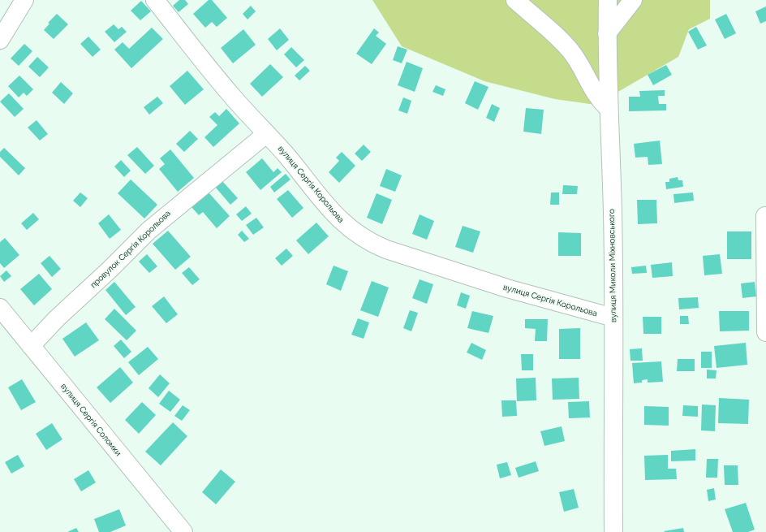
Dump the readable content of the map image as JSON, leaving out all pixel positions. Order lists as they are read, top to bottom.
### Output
{
  "streets": {
    "street": [
      "вулиця Сергія Корольова",
      "провулок Сергія Корольова",
      "вулиця Миколи Міхновського",
      "вулиця Сергія Соломки"
    ]
  },
  "crossings": [
    ["вулиця Сергія Корольова", "провулок Сергія Корольова"],
    ["вулиця Сергія Корольова", "вулиця Миколи Міхновського"],
    ["провулок Сергія Корольова", "вулиця Сергія Соломки"]
  ]
}
